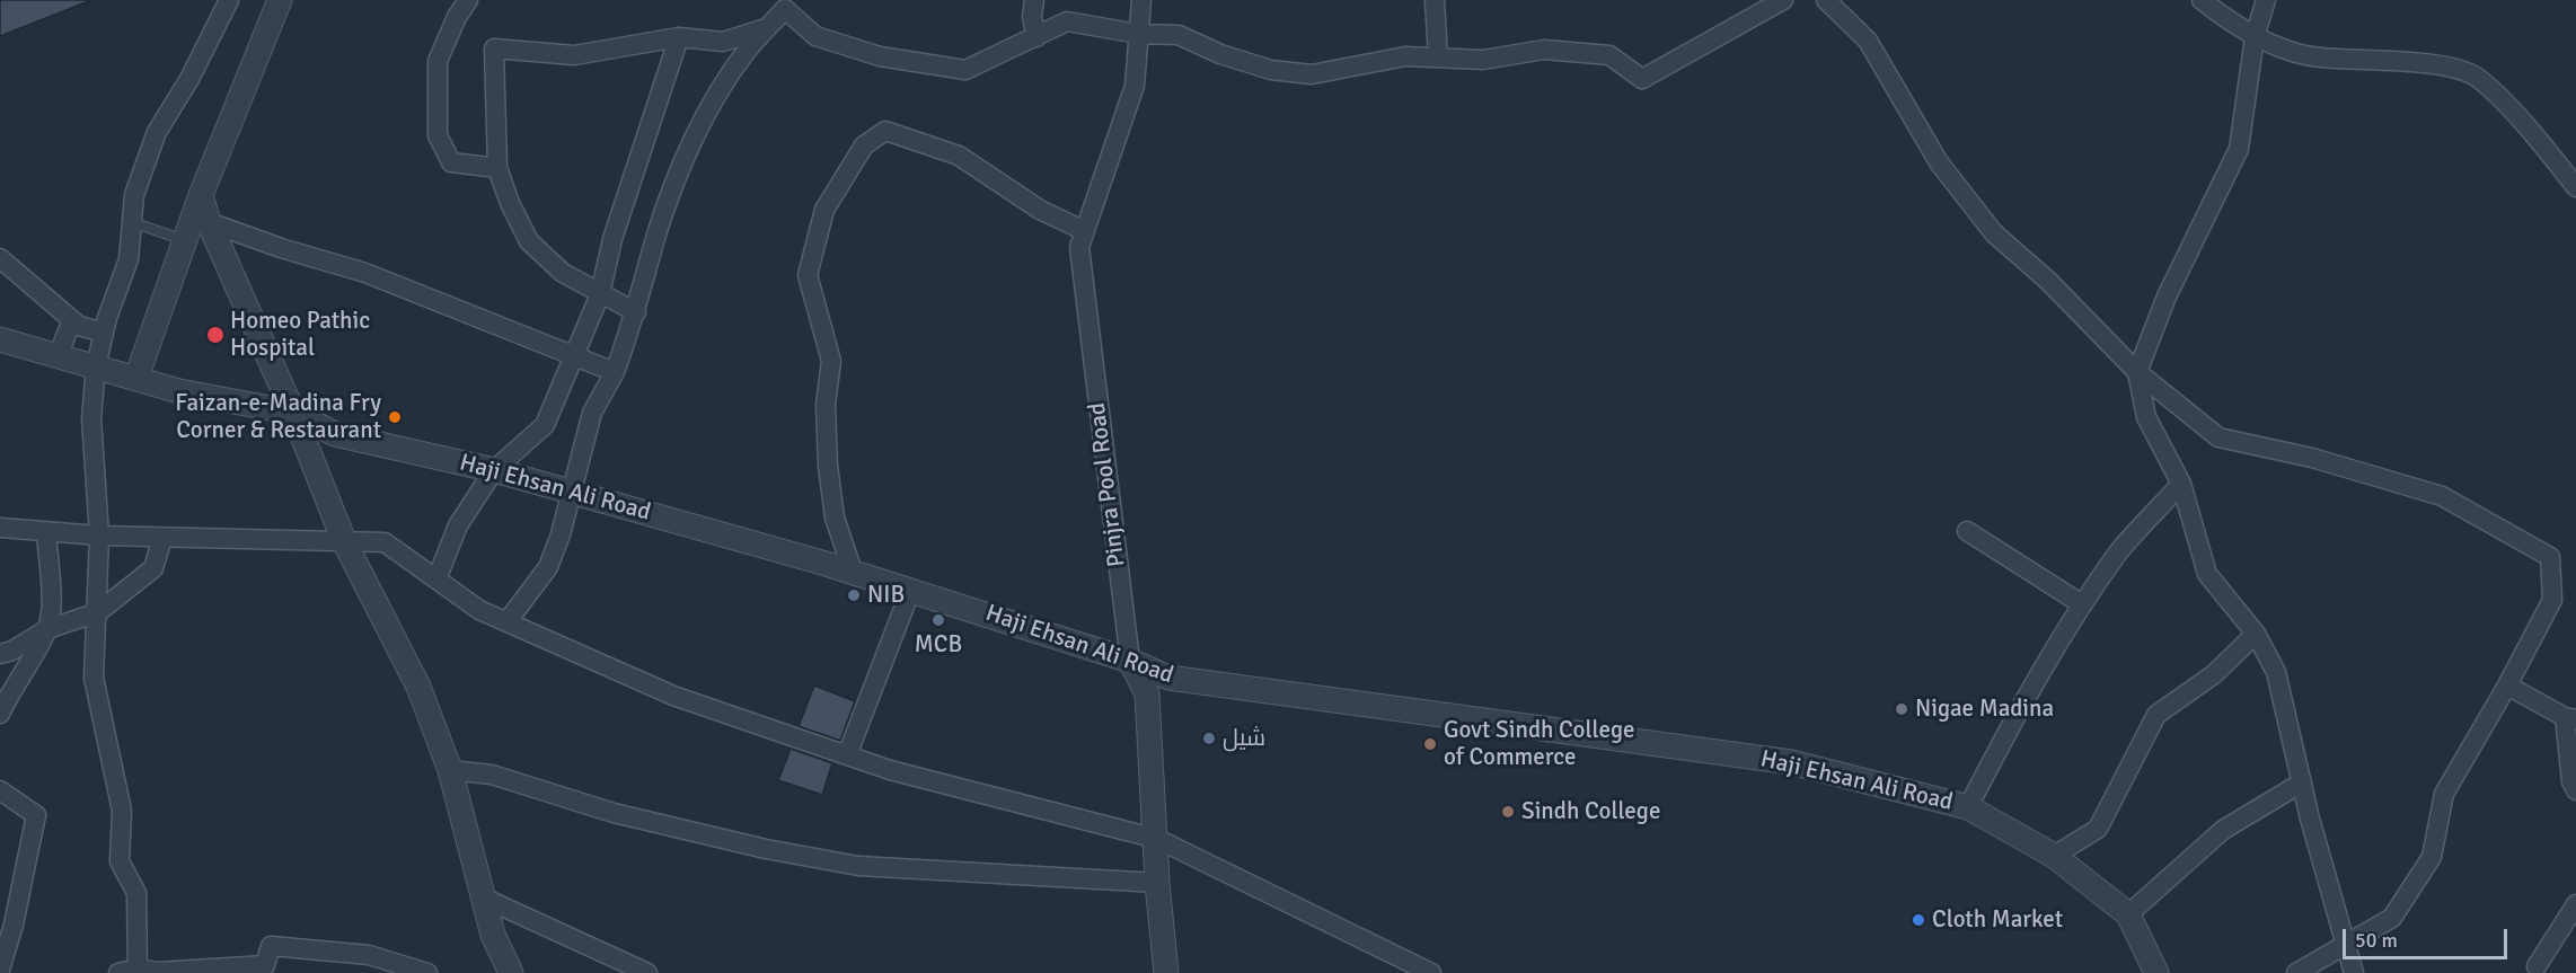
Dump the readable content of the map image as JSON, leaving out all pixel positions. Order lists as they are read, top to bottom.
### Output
{
  "streets": {
    "street": ["Pinjra Pool Road", "Haji Ehsan Ali Road"]
  },
  "crossings": [
    ["Pinjra Pool Road", "Haji Ehsan Ali Road"]
  ],
  "places": [
    "Homeo Pathic Hospital",
    "Faizan-e-Madina Fry Corner & Restaurant",
    "NIB",
    "MCB",
    "Nigae Madina",
    "شیل",
    "Govt Sindh College of Commerce",
    "Sindh College",
    "Cloth Market"
  ],
  "scale_bar": "50 m"
}
